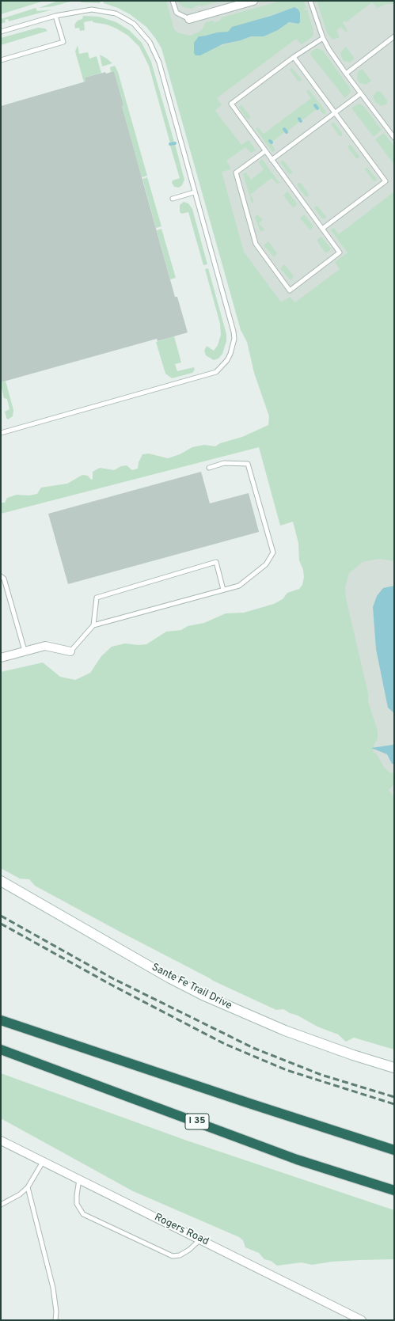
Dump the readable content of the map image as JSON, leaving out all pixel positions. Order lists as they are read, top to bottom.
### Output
{
  "streets": {
    "highway": ["I 35"],
    "main road": ["Sante Fe Trail Drive"],
    "street": ["Rogers Road"]
  }
}
